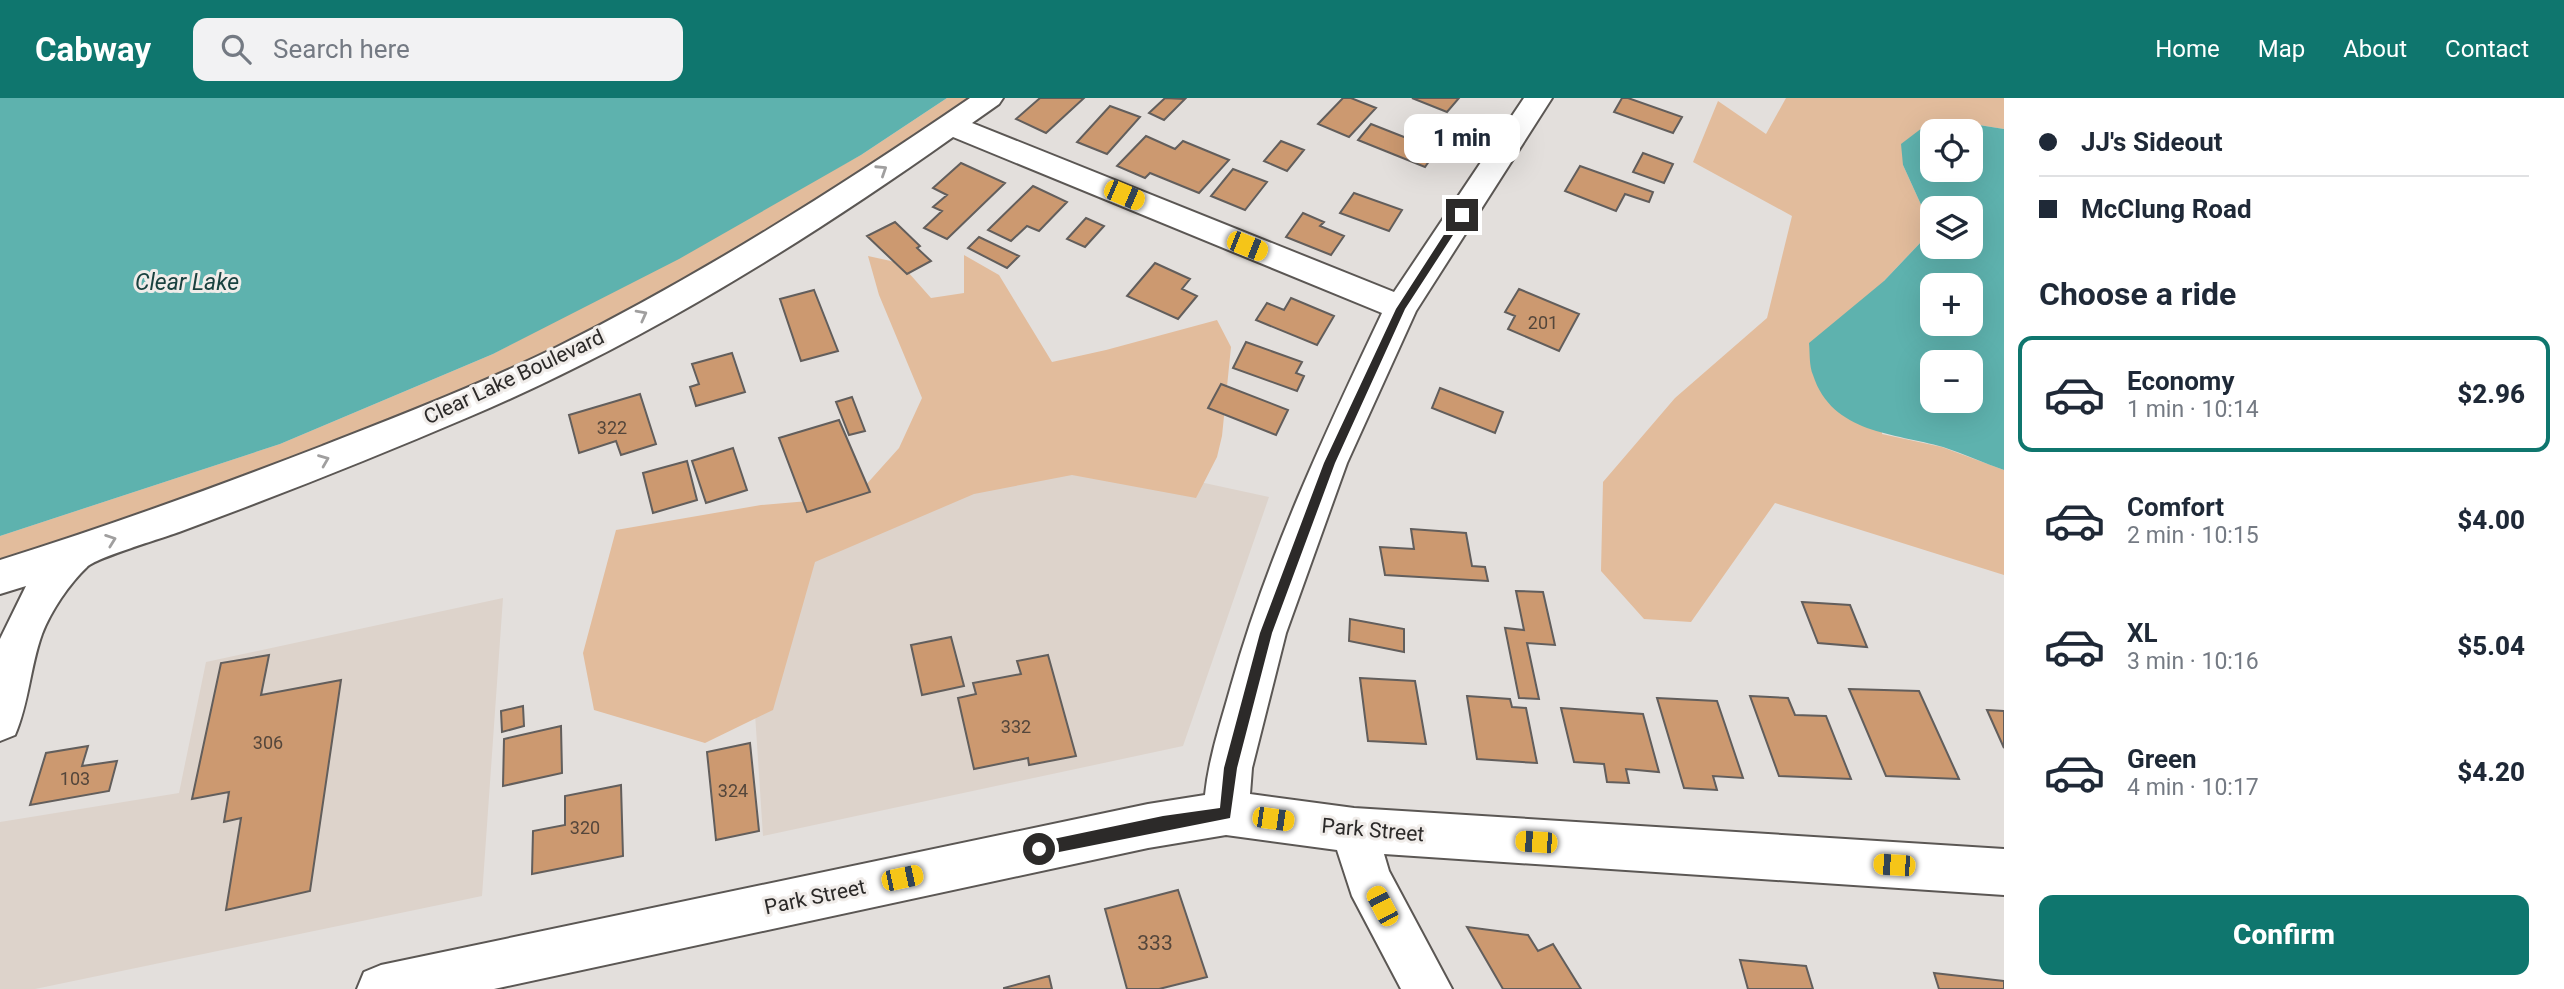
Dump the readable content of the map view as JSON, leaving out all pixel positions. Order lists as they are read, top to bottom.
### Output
{
  "streets": {
    "street": ["Clear Lake Boulevard", "Park Street"]
  },
  "one_way": ["Clear Lake Boulevard"],
  "water": ["Clear Lake"],
  "house_numbers": [
    "201",
    "322",
    "332",
    "306",
    "103",
    "324",
    "320",
    "333"
  ],
  "page": {
    "header": "Cabway",
    "search": "Search here",
    "nav": [
      "Home",
      "Map",
      "About",
      "Contact"
    ],
    "banner": ["JJ's Sideout", "McClung Road"],
    "bubble": "1 min",
    "map_buttons": ["+", "−"],
    "heading": "Choose a ride",
    "list": [
      {
        "name": "Economy",
        "note": "1 min · 10:14",
        "value": "$2.96"
      },
      {
        "name": "Comfort",
        "note": "2 min · 10:15",
        "value": "$4.00"
      },
      {
        "name": "XL",
        "note": "3 min · 10:16",
        "value": "$5.04"
      },
      {
        "name": "Green",
        "note": "4 min · 10:17",
        "value": "$4.20"
      }
    ],
    "buttons": "Confirm"
  }
}
